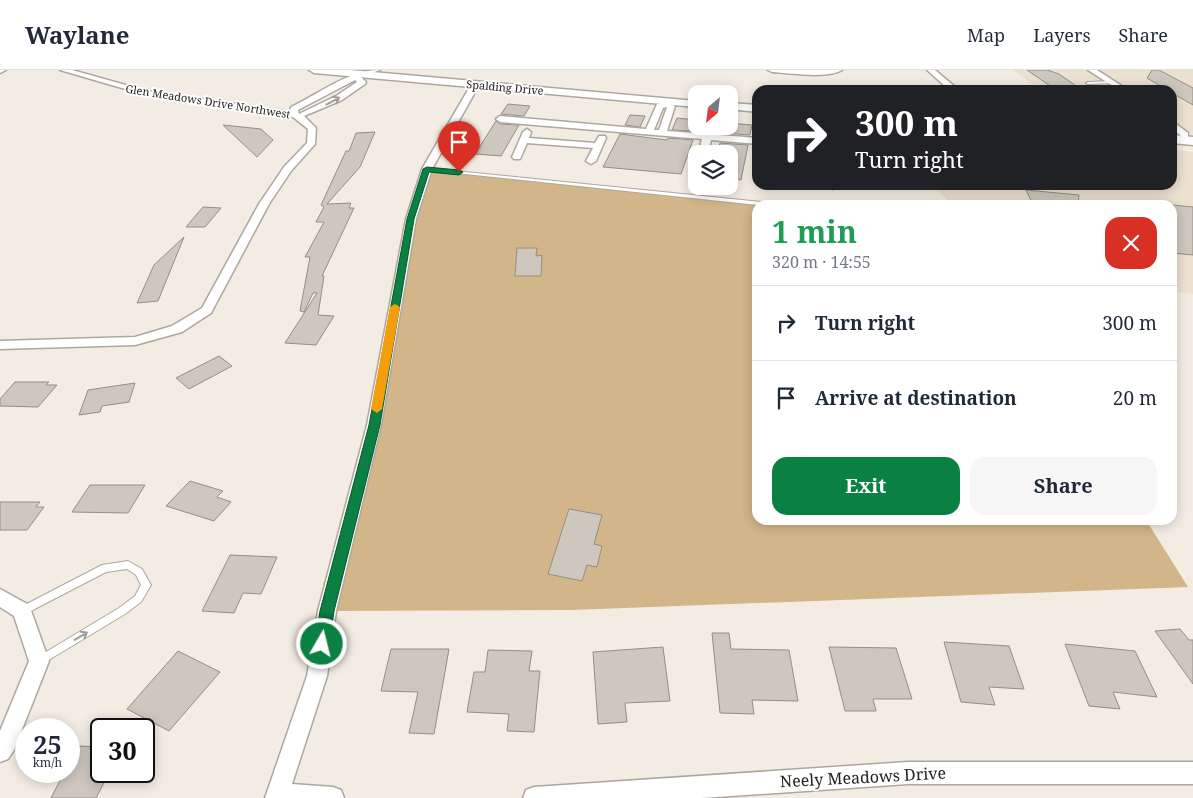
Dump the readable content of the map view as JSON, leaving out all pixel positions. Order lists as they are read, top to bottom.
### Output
{
  "streets": {
    "main road": ["Spalding Drive"],
    "street": ["Glen Meadows Drive Northwest", "Neely Meadows Drive"]
  },
  "north": "bottom left",
  "page": {
    "header": "Waylane",
    "nav": ["Map", "Layers", "Share"],
    "turn": ["300 m", "Turn right"],
    "heading": ["1 min", "320 m · 14:55"],
    "list": [
      {
        "name": "Turn right",
        "value": "300 m"
      },
      {
        "name": "Arrive at destination",
        "value": "20 m"
      }
    ],
    "buttons": ["Exit", "Share"],
    "speed": "25 km/h",
    "limit": "30"
  }
}
